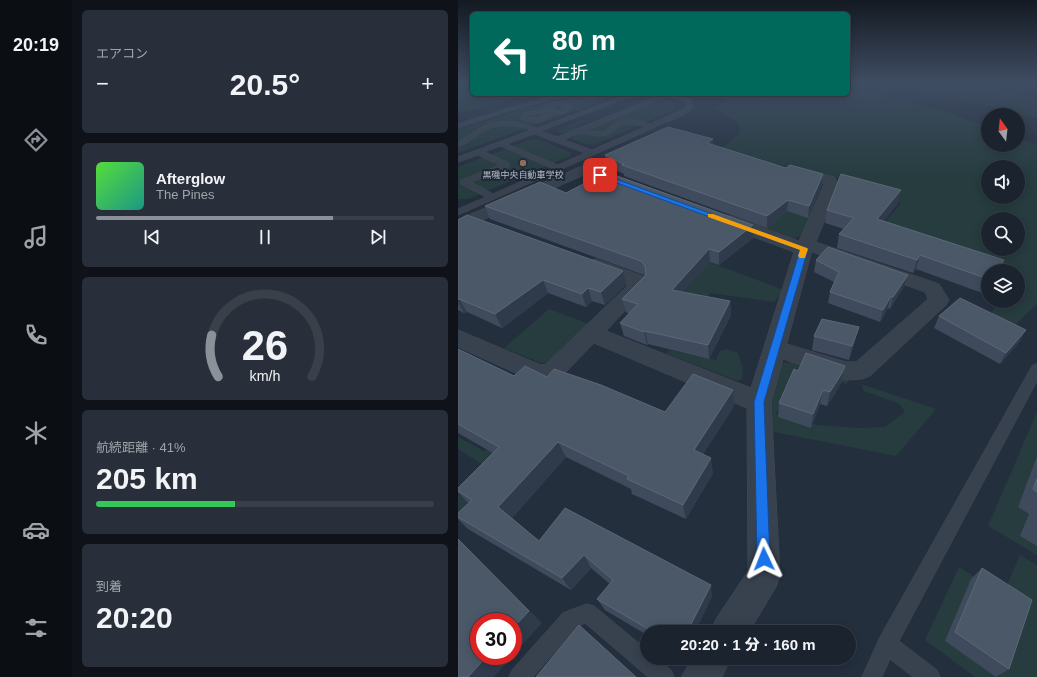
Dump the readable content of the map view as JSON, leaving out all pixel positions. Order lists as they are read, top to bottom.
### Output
{
  "places": ["黒磯中央自動車学校"],
  "north": "top",
  "page": {
    "tabs": "20:19",
    "tile": [
      "エアコン",
      ["航続距離 · 41%", "205 km"],
      ["到着", "20:20"]
    ],
    "turn": ["80 m", "左折"],
    "heat": ["−", "20.5°", "+"],
    "song": ["Afterglow", "The Pines"],
    "limit": "30",
    "trip": "20:20 · 1 分 · 160 m",
    "gauge": ["26", "km/h"]
  }
}
